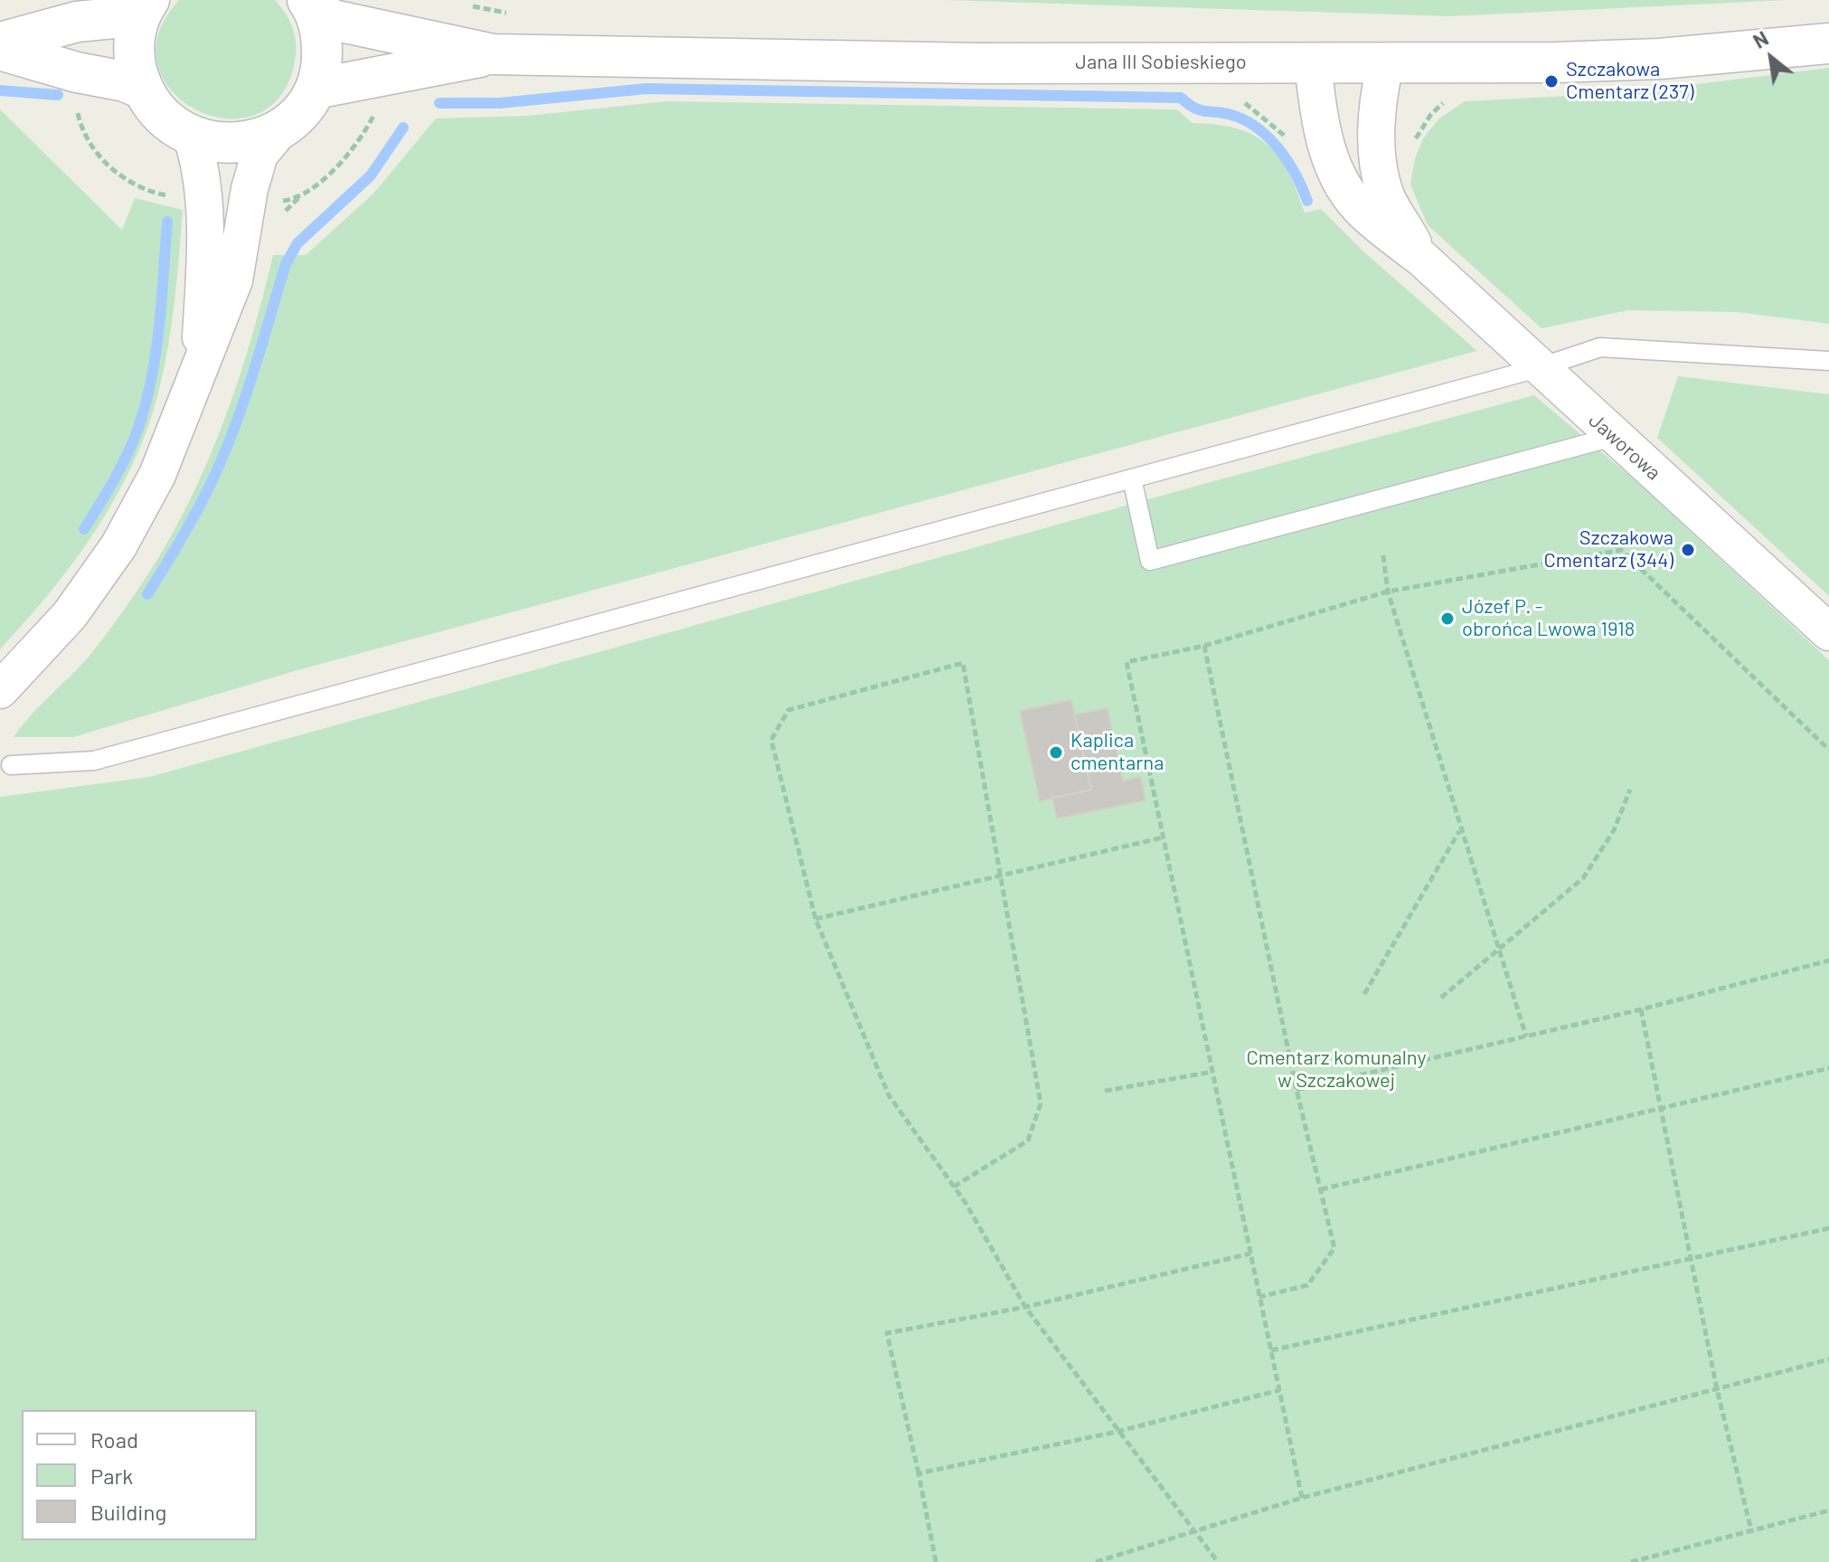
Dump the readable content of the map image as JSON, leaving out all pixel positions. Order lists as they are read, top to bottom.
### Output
{
  "streets": {
    "street": ["Jana III Sobieskiego", "Jaworowa"]
  },
  "crossings": [
    ["Jana III Sobieskiego", "Jaworowa"]
  ],
  "parks": ["Cmentarz komunalny w Szczakowej"],
  "places": [
    "Szczakowa Cmentarz (237)",
    "Szczakowa Cmentarz (344)",
    "Józef P. - obrońca Lwowa 1918",
    "Kaplica cmentarna"
  ],
  "legend": ["Road", "Park", "Building"],
  "north": "top left"
}
